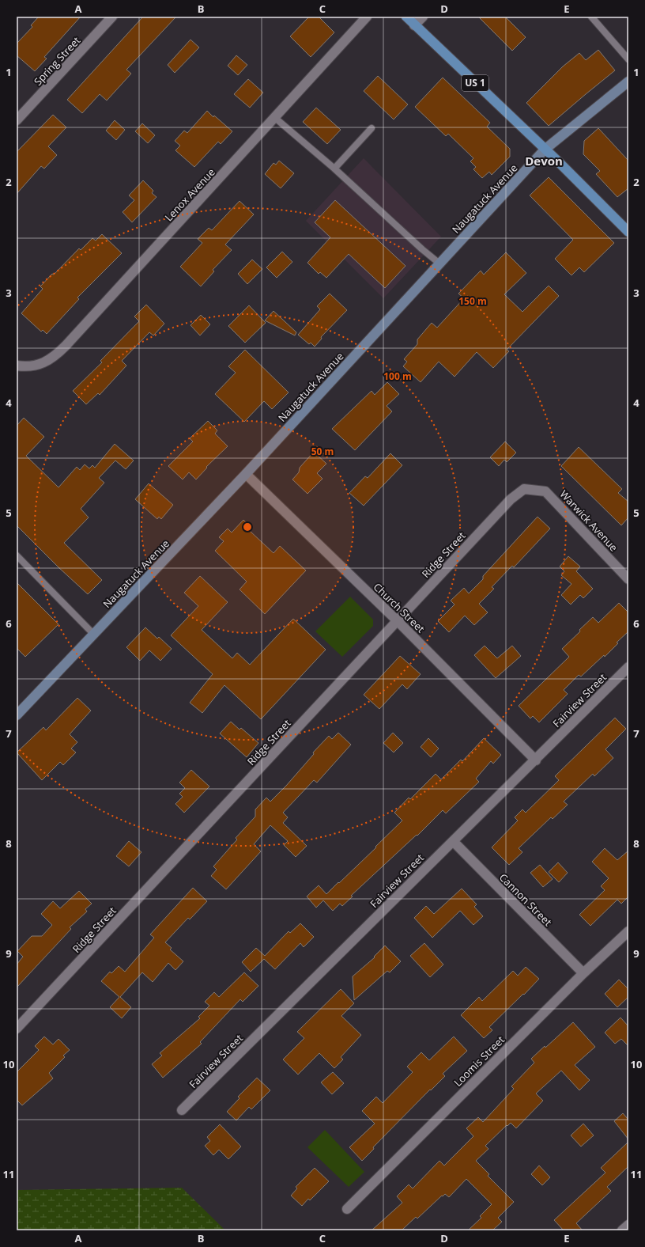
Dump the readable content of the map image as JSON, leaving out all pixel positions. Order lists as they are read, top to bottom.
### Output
{
  "streets": {
    "main road": ["US 1", "Naugatuck Avenue"],
    "street": [
      "Spring Street",
      "Lenox Avenue",
      "Warwick Avenue",
      "Ridge Street",
      "Church Street",
      "Fairview Street",
      "Cannon Street",
      "Loomis Street"
    ]
  },
  "crossings": [
    ["US 1", "Naugatuck Avenue"],
    ["Naugatuck Avenue", "Church Street"],
    ["Warwick Avenue", "Ridge Street"],
    ["Ridge Street", "Church Street"],
    ["Church Street", "Fairview Street"],
    ["Fairview Street", "Cannon Street"],
    ["Cannon Street", "Loomis Street"]
  ],
  "districts": ["Devon"],
  "grid": {
    "columns": [
      "A",
      "B",
      "C",
      "D",
      "E"
    ],
    "rows": [
      "1",
      "2",
      "3",
      "4",
      "5",
      "6",
      "7",
      "8",
      "9",
      "10",
      "11"
    ]
  },
  "rings": ["150 m", "100 m", "50 m"]
}
